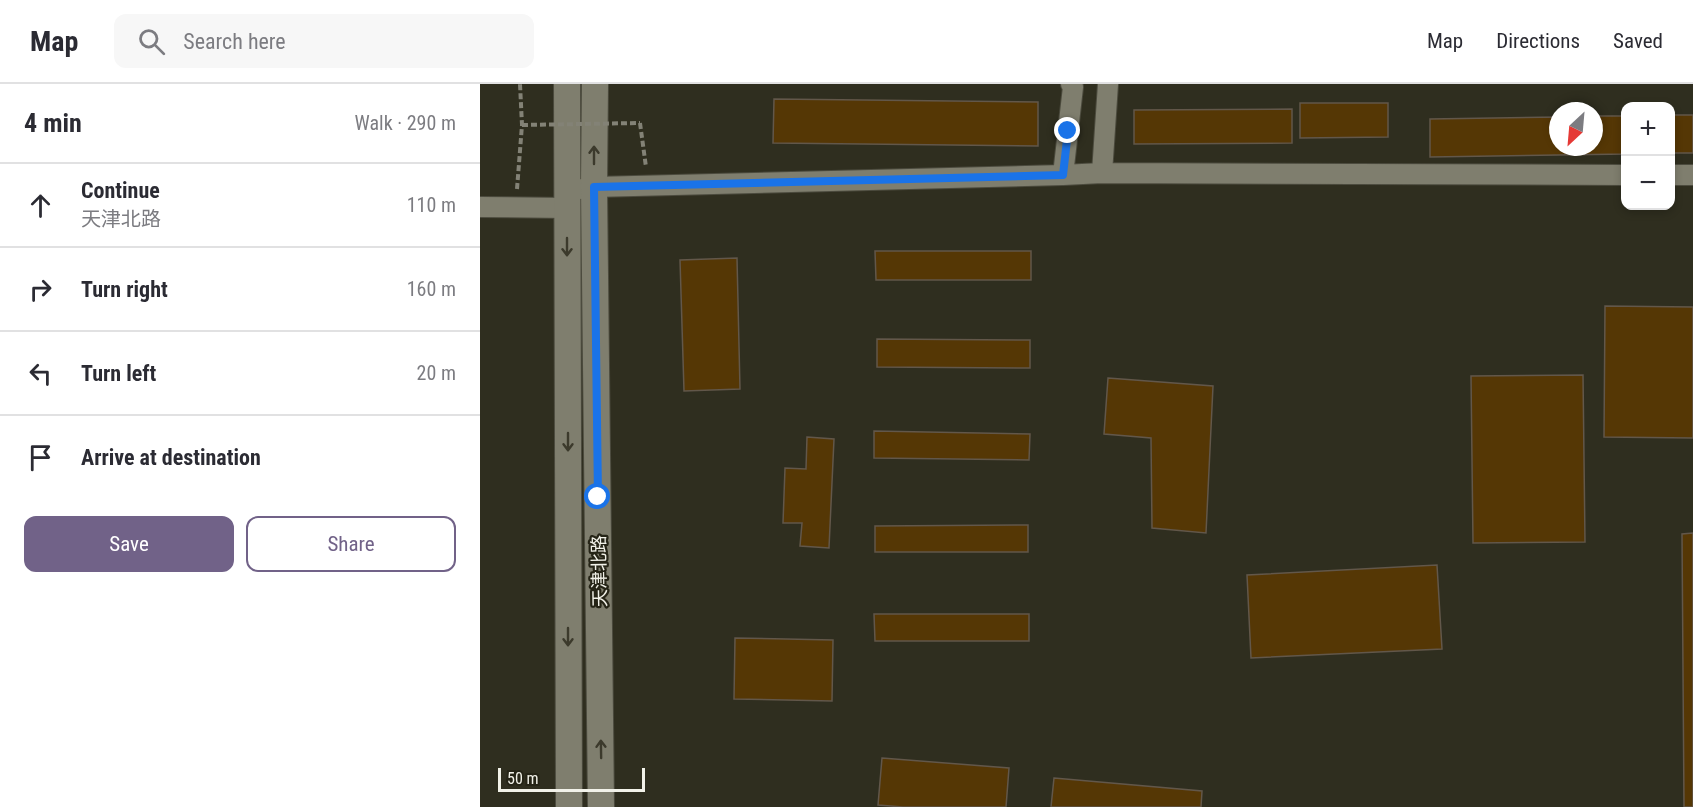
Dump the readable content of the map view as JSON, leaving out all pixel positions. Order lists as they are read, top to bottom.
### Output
{
  "streets": {
    "street": ["天津北路"]
  },
  "scale_bar": "50 m",
  "north": "bottom left",
  "page": {
    "header": "Map",
    "search": "Search here",
    "nav": ["Map", "Directions", "Saved"],
    "heading": ["4 min", "Walk · 290 m"],
    "map_buttons": ["+", "−"],
    "list": [
      ["Continue", "天津北路", "110 m"],
      ["Turn right", "160 m"],
      ["Turn left", "20 m"],
      "Arrive at destination"
    ],
    "buttons": ["Save", "Share"],
    "scale": "50 m"
  }
}
